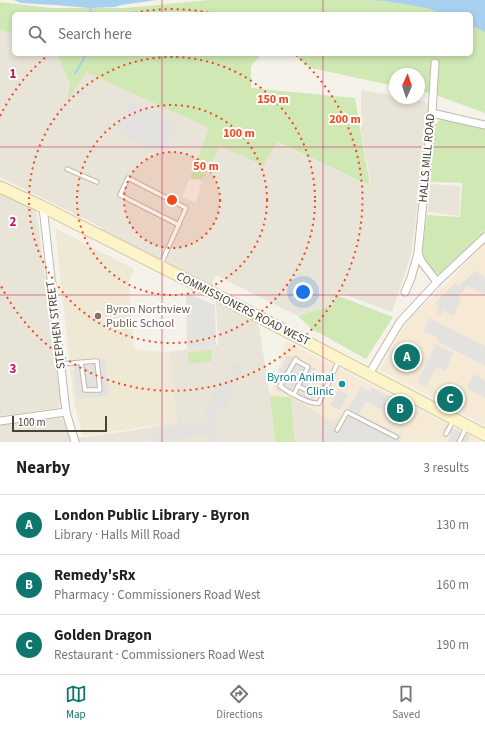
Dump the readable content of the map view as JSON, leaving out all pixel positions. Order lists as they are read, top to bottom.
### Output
{
  "streets": {
    "main road": ["COMMISSIONERS ROAD WEST"],
    "street": ["HALLS MILL ROAD", "STEPHEN STREET"]
  },
  "crossings": [
    ["COMMISSIONERS ROAD WEST", "STEPHEN STREET"]
  ],
  "places": ["Byron Northview Public School", "Byron Animal Clinic"],
  "scale_bar": "100 m",
  "north": "top",
  "page": {
    "search": "Search here",
    "pins": ["A", "C", "B"],
    "scale": "100 m",
    "heading": ["Nearby", "3 results"],
    "list": [
      {
        "mark": "A",
        "name": "London Public Library - Byron",
        "note": "Library · Halls Mill Road",
        "value": "130 m"
      },
      {
        "mark": "B",
        "name": "Remedy'sRx",
        "note": "Pharmacy · Commissioners Road West",
        "value": "160 m"
      },
      {
        "mark": "C",
        "name": "Golden Dragon",
        "note": "Restaurant · Commissioners Road West",
        "value": "190 m"
      }
    ],
    "nav": ["Map", "Directions", "Saved"]
  },
  "grid": {
    "rows": ["1", "2", "3"]
  },
  "rings": [
    "150 m",
    "200 m",
    "100 m",
    "50 m"
  ]
}
